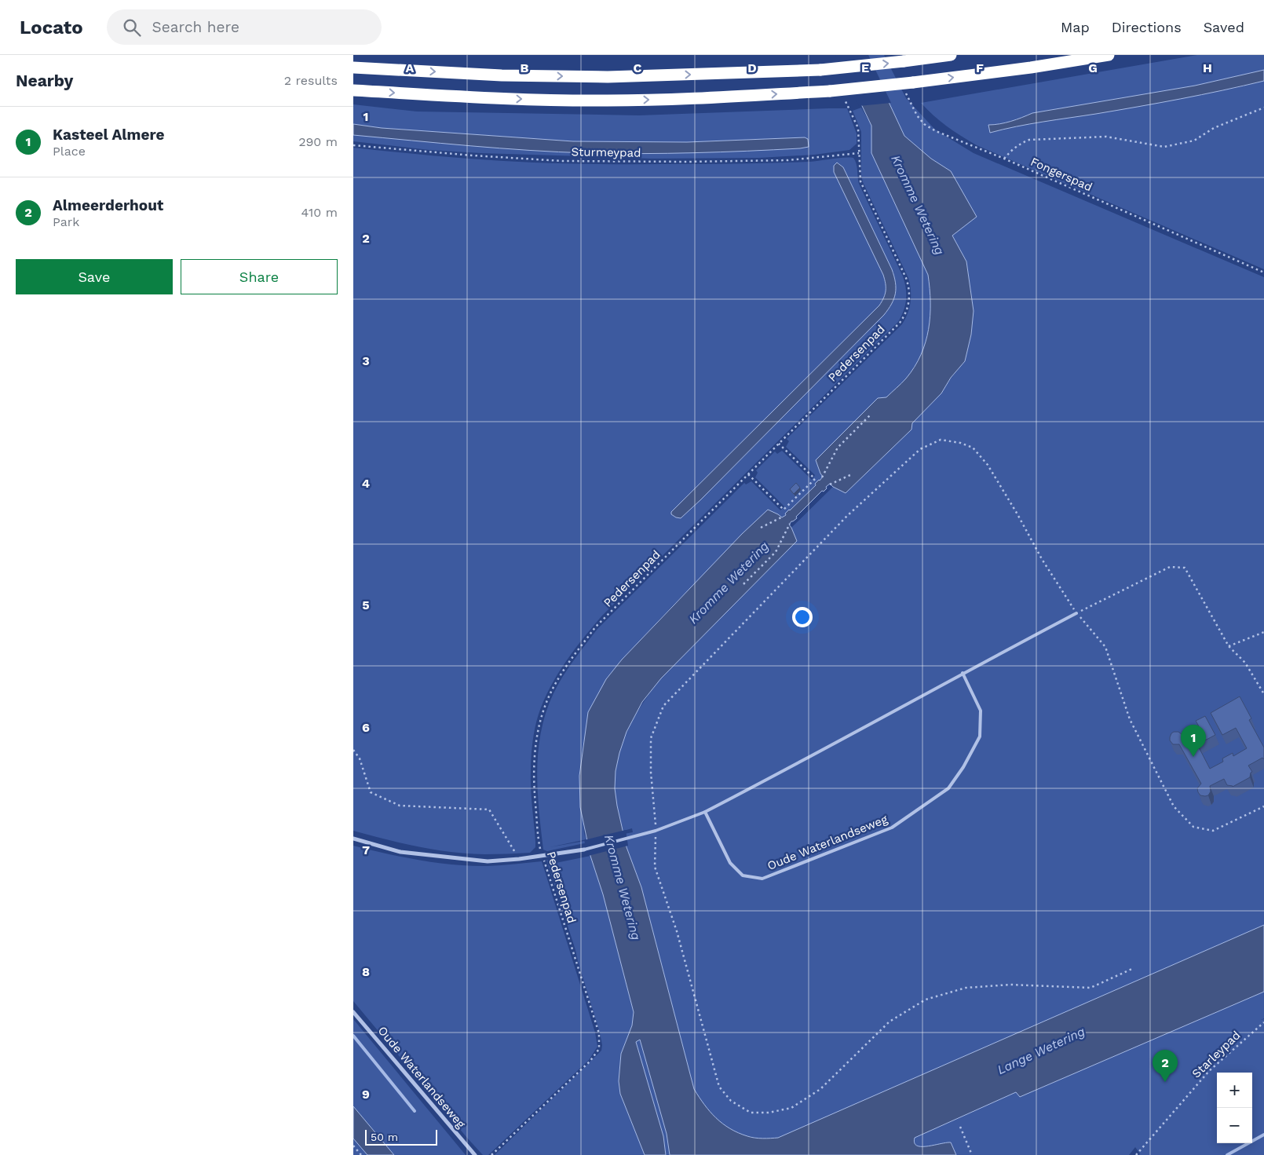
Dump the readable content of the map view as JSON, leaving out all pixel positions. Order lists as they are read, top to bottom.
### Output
{
  "streets": {
    "street": ["Oude Waterlandseweg"],
    "path": [
      "Sturmeypad",
      "Fongerspad",
      "Pedersenpad",
      "Starleypad"
    ]
  },
  "crossings": [
    ["Sturmeypad", "Pedersenpad"]
  ],
  "water": ["Kromme Wetering", "Lange Wetering"],
  "scale_bar": "50 m",
  "page": {
    "header": "Locato",
    "search": "Search here",
    "nav": ["Map", "Directions", "Saved"],
    "heading": ["Nearby", "2 results"],
    "list": [
      {
        "mark": "1",
        "name": "Kasteel Almere",
        "note": "Place",
        "value": "290 m"
      },
      {
        "mark": "2",
        "name": "Almeerderhout",
        "note": "Park",
        "value": "410 m"
      }
    ],
    "buttons": ["Save", "Share"],
    "pins": ["1", "2"],
    "map_buttons": ["+", "−"],
    "scale": "50 m"
  },
  "grid": {
    "columns": [
      "A",
      "B",
      "C",
      "D",
      "E",
      "F",
      "G",
      "H"
    ],
    "rows": [
      "1",
      "2",
      "3",
      "4",
      "5",
      "6",
      "7",
      "8",
      "9"
    ]
  }
}
